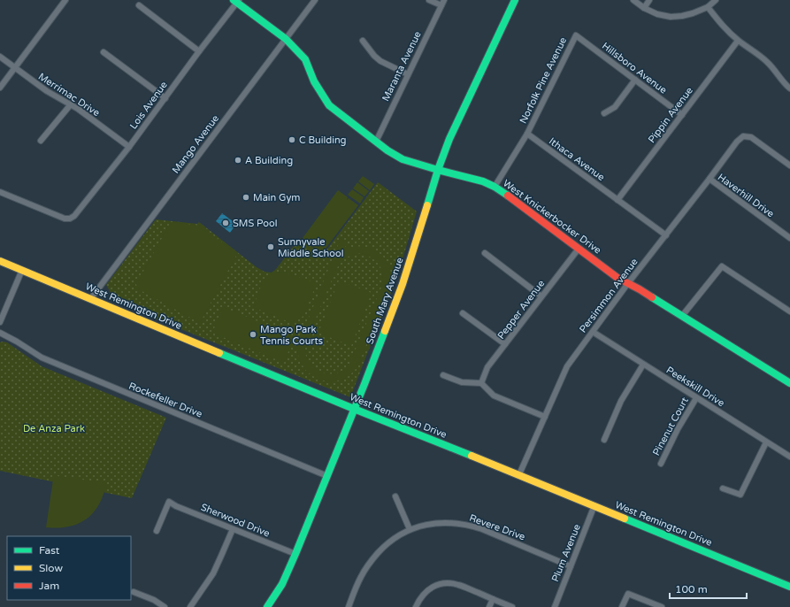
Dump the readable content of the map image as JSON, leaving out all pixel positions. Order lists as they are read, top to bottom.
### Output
{
  "streets": {
    "street": [
      "Maranta Avenue",
      "Hillsboro Avenue",
      "Norfolk Pine Avenue",
      "Merrimac Drive",
      "Lois Avenue",
      "Pippin Avenue",
      "Mango Avenue",
      "Ithaca Avenue",
      "Haverhill Drive",
      "West Knickerbocker Drive",
      "Persimmon Avenue",
      "South Mary Avenue",
      "West Remington Drive",
      "Pepper Avenue",
      "Peekskill Drive",
      "Rockefeller Drive",
      "Pinenut Court",
      "Sherwood Drive",
      "Revere Drive",
      "Plum Avenue"
    ]
  },
  "crossings": [
    ["Maranta Avenue", "West Knickerbocker Drive"],
    ["Hillsboro Avenue", "Norfolk Pine Avenue"],
    ["Hillsboro Avenue", "Pippin Avenue"],
    ["Norfolk Pine Avenue", "Ithaca Avenue"],
    ["Merrimac Drive", "Lois Avenue"],
    ["Lois Avenue", "West Knickerbocker Drive"],
    ["Pippin Avenue", "Ithaca Avenue"],
    ["Mango Avenue", "West Knickerbocker Drive"],
    ["Mango Avenue", "West Remington Drive"],
    ["Ithaca Avenue", "Persimmon Avenue"],
    ["Haverhill Drive", "Persimmon Avenue"],
    ["West Knickerbocker Drive", "Persimmon Avenue"],
    ["West Knickerbocker Drive", "South Mary Avenue"],
    ["West Knickerbocker Drive", "Pepper Avenue"],
    ["Persimmon Avenue", "West Remington Drive"],
    ["Persimmon Avenue", "Peekskill Drive"],
    ["South Mary Avenue", "West Remington Drive"],
    ["South Mary Avenue", "Rockefeller Drive"],
    ["South Mary Avenue", "Sherwood Drive"],
    ["West Remington Drive", "Plum Avenue"],
    ["Peekskill Drive", "Pinenut Court"],
    ["Revere Drive", "Plum Avenue"]
  ],
  "parks": ["De Anza Park"],
  "places": [
    "C Building",
    "A Building",
    "Main Gym",
    "SMS Pool",
    "Sunnyvale Middle School",
    "Mango Park Tennis Courts"
  ],
  "legend": ["Fast", "Slow", "Jam"],
  "scale_bar": "100 m"
}
